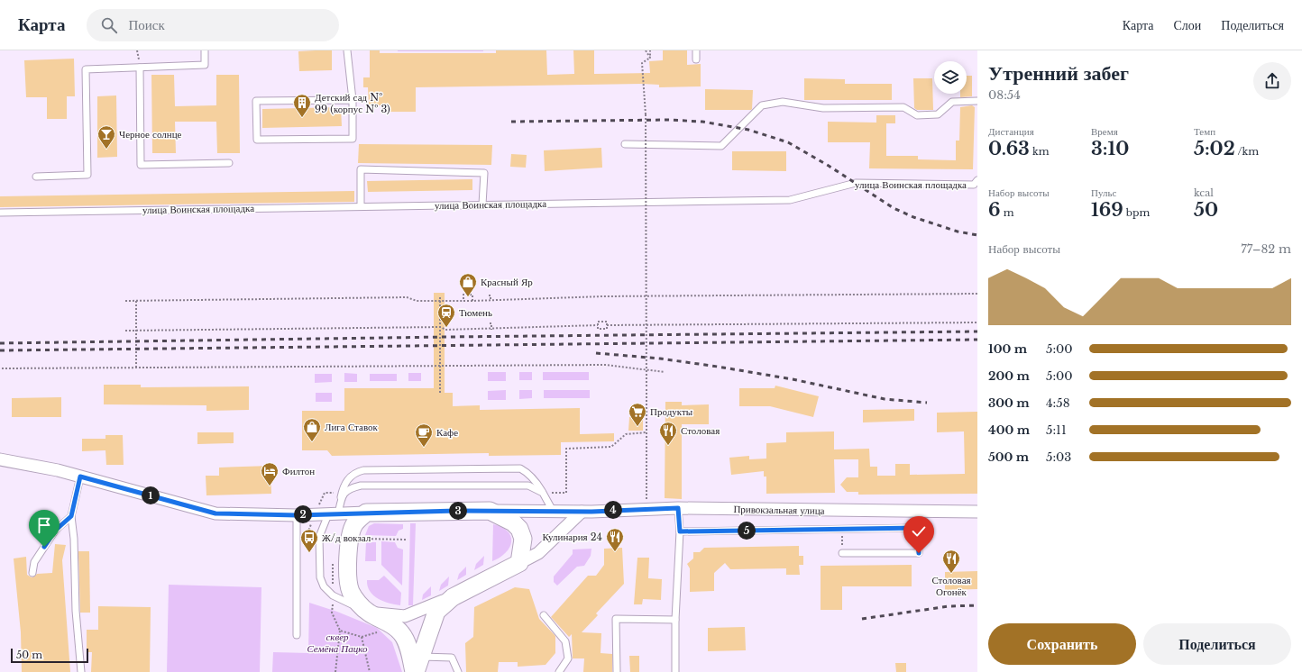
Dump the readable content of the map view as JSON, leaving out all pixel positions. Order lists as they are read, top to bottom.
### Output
{
  "streets": {
    "street": ["Привокзальная улица"],
    "lane": ["улица Воинская площадка"]
  },
  "parks": ["сквер Семёна Пацко"],
  "places": {
    "building": ["Детский сад № 99 (корпус № 3)"],
    "bar": ["Черное солнце"],
    "shop": ["Красный Яр", "Лига Ставок"],
    "station": ["Тюмень"],
    "supermarket": ["Продукты"],
    "restaurant": ["Столовая", "Кулинария 24", "Столовая Огонёк"],
    "cafe": ["Кафе"],
    "hotel": ["Филтон"],
    "bus stop": ["Ж/д вокзал"]
  },
  "scale_bar": "50 m",
  "page": {
    "header": "Карта",
    "search": "Поиск",
    "nav": ["Карта", "Слои", "Поделиться"],
    "heading": ["Утренний забег", "08:54"],
    "stats": [
      ["Дистанция", "0.63 km"],
      ["Время", "3:10"],
      ["Темп", "5:02 /km"],
      ["Набор высоты", "6 m"],
      ["Пульс", "169 bpm"],
      ["kcal", "50"]
    ],
    "chart": ["Набор высоты", "77–82 m"],
    "list": [
      {
        "name": "100 m",
        "note": "5:00"
      },
      {
        "name": "200 m",
        "note": "5:00"
      },
      {
        "name": "300 m",
        "note": "4:58"
      },
      {
        "name": "400 m",
        "note": "5:11"
      },
      {
        "name": "500 m",
        "note": "5:03"
      }
    ],
    "pins": [
      "1",
      "4",
      "3",
      "2",
      "5"
    ],
    "buttons": ["Сохранить", "Поделиться"],
    "scale": "50 m"
  }
}
